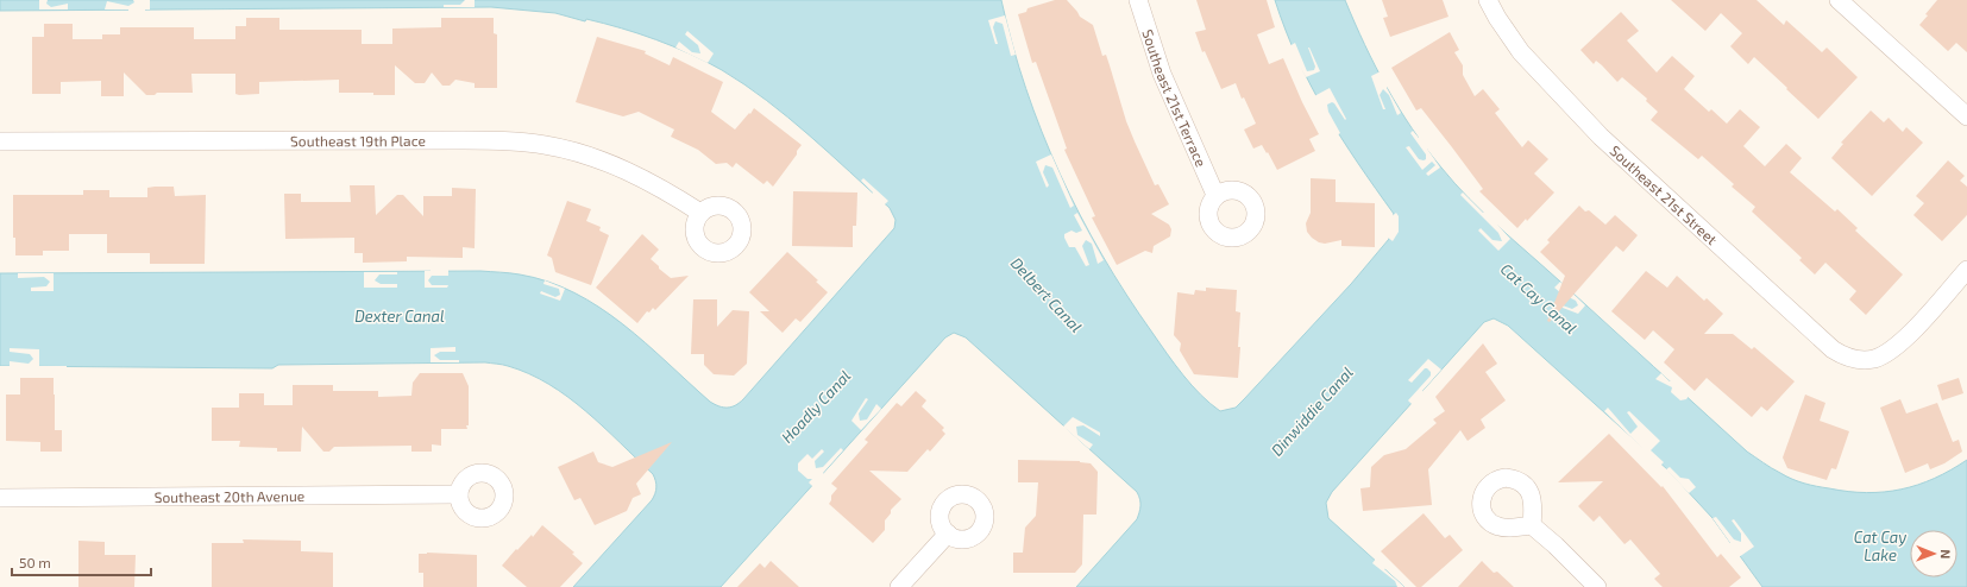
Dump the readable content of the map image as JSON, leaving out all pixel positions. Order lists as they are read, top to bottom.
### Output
{
  "streets": {
    "street": [
      "Southeast 21st Terrace",
      "Southeast 19th Place",
      "Southeast 21st Street",
      "Southeast 20th Avenue"
    ]
  },
  "water": [
    "Delbert Canal",
    "Cat Cay Canal",
    "Dexter Canal",
    "Hoadly Canal",
    "Dinwiddie Canal",
    "Cat Cay Lake"
  ],
  "scale_bar": "50 m",
  "north": "right"
}
